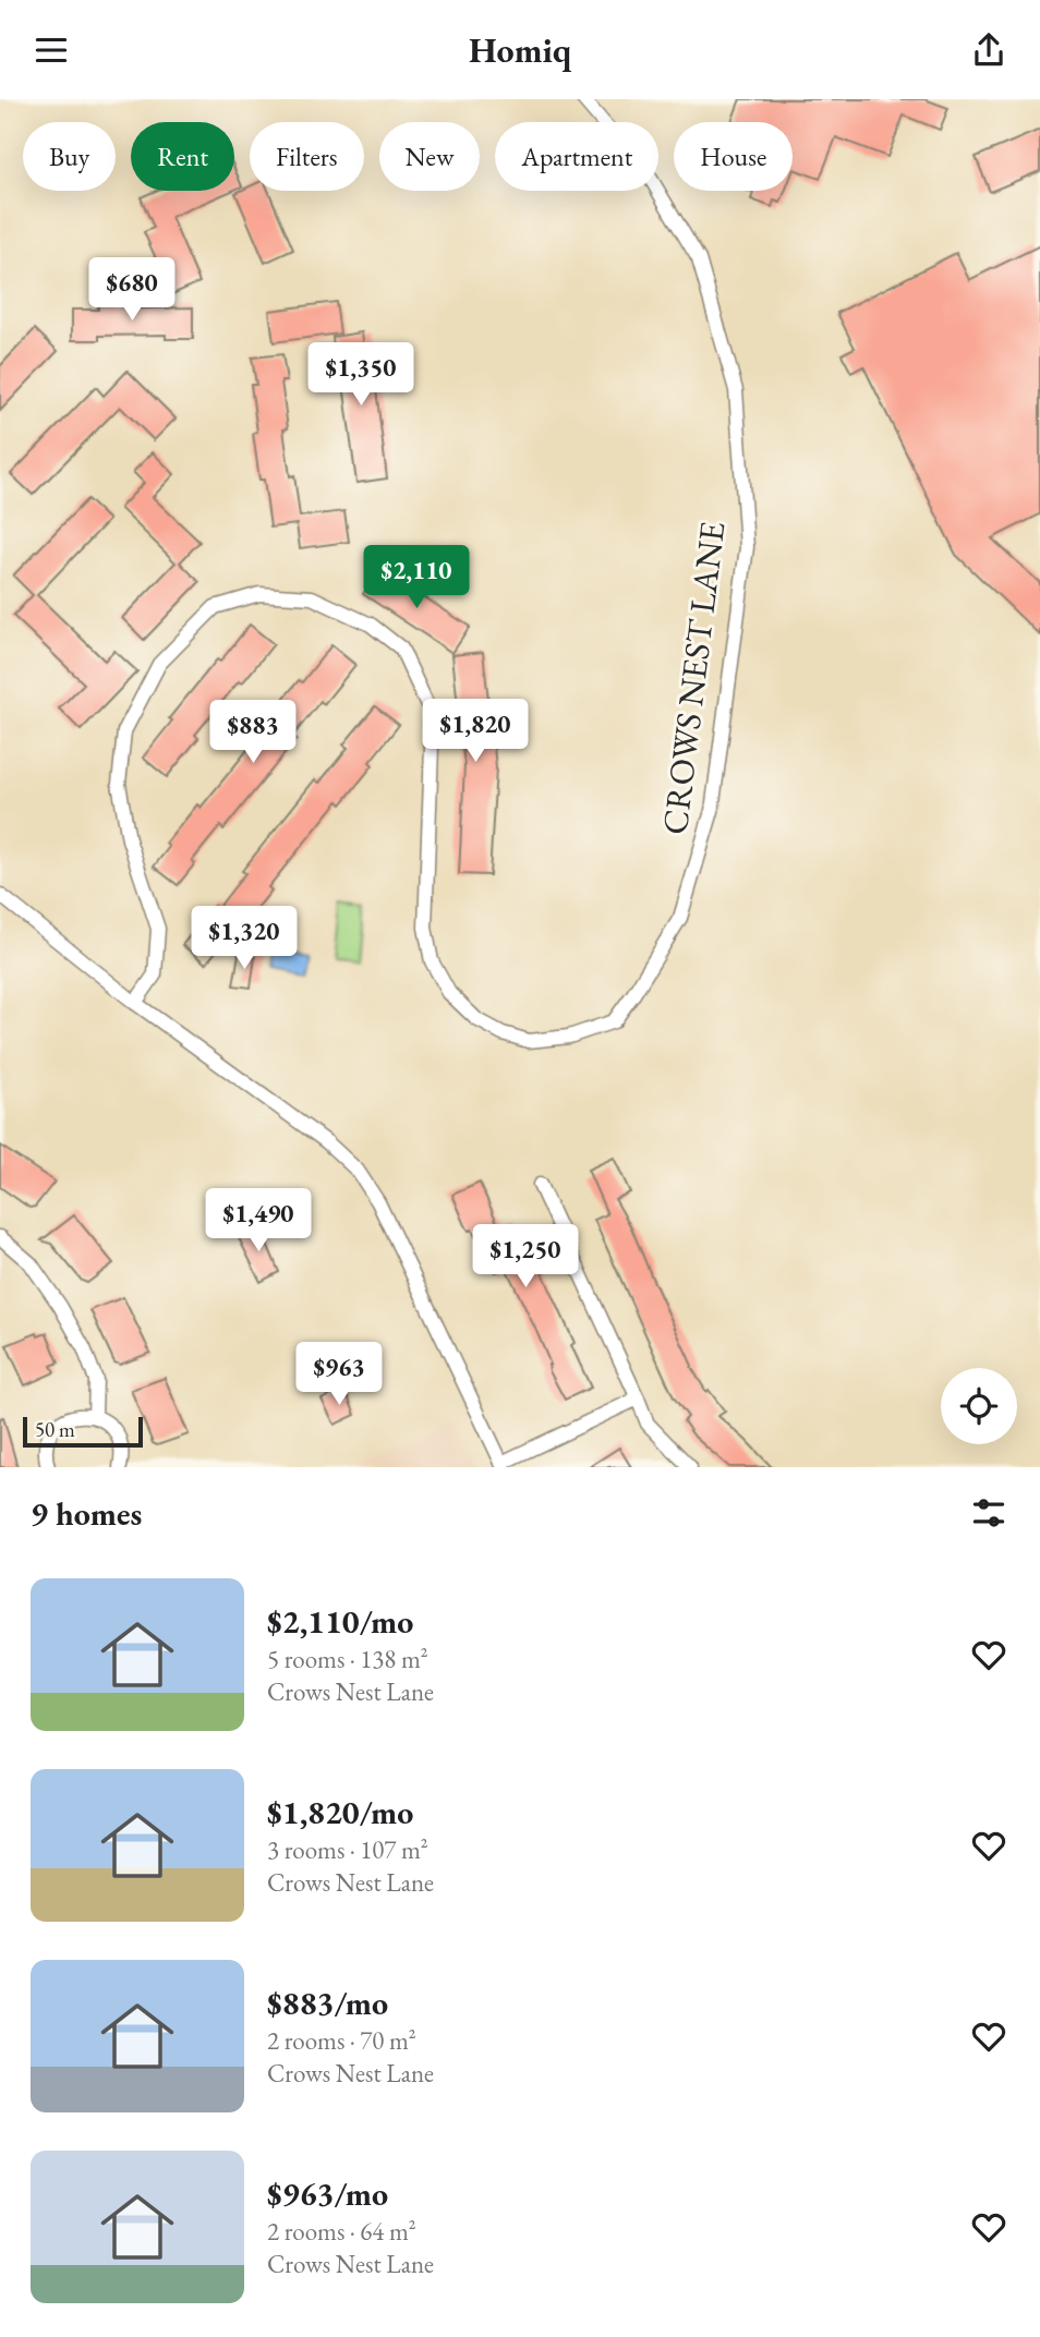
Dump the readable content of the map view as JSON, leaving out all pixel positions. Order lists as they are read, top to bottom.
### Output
{
  "streets": {
    "street": ["CROWS NEST LANE"]
  },
  "scale_bar": "50 m",
  "page": {
    "header": "Homiq",
    "chip": [
      "Buy",
      "Rent",
      "Filters",
      "New",
      "Apartment",
      "House"
    ],
    "price": [
      "$680",
      "$1,350",
      "$2,110",
      "$1,820",
      "$883",
      "$1,320",
      "$1,490",
      "$1,250",
      "$963"
    ],
    "scale": "50 m",
    "heading": "9 homes",
    "list": [
      {
        "name": "$2,110/mo",
        "note": "5 rooms · 138 m² · Crows Nest Lane"
      },
      {
        "name": "$1,820/mo",
        "note": "3 rooms · 107 m² · Crows Nest Lane"
      },
      {
        "name": "$883/mo",
        "note": "2 rooms · 70 m² · Crows Nest Lane"
      },
      {
        "name": "$963/mo",
        "note": "2 rooms · 64 m² · Crows Nest Lane"
      }
    ]
  }
}
